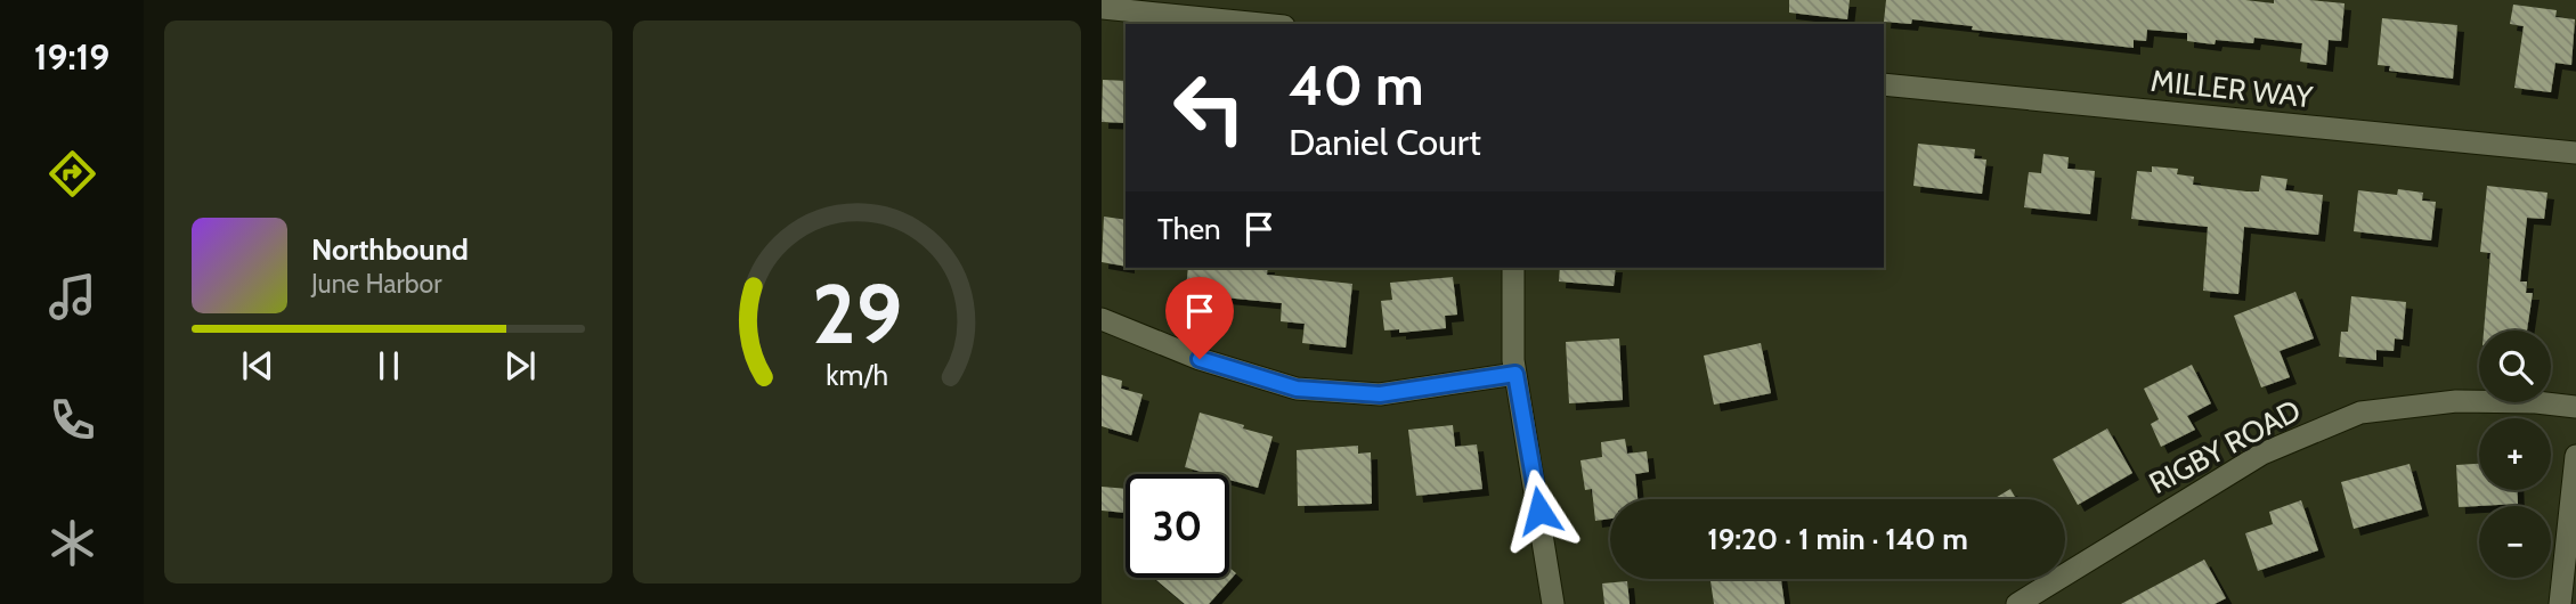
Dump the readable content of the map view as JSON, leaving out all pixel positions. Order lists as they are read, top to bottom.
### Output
{
  "streets": {
    "street": ["MILLER WAY", "RIGBY ROAD"]
  },
  "page": {
    "tabs": "19:19",
    "turn": ["40 m", "Daniel Court"],
    "then": "Then",
    "song": ["Northbound", "June Harbor"],
    "map_buttons": ["+", "−"],
    "limit": "30",
    "trip": "19:20 · 1 min · 140 m",
    "gauge": ["29", "km/h"]
  }
}
